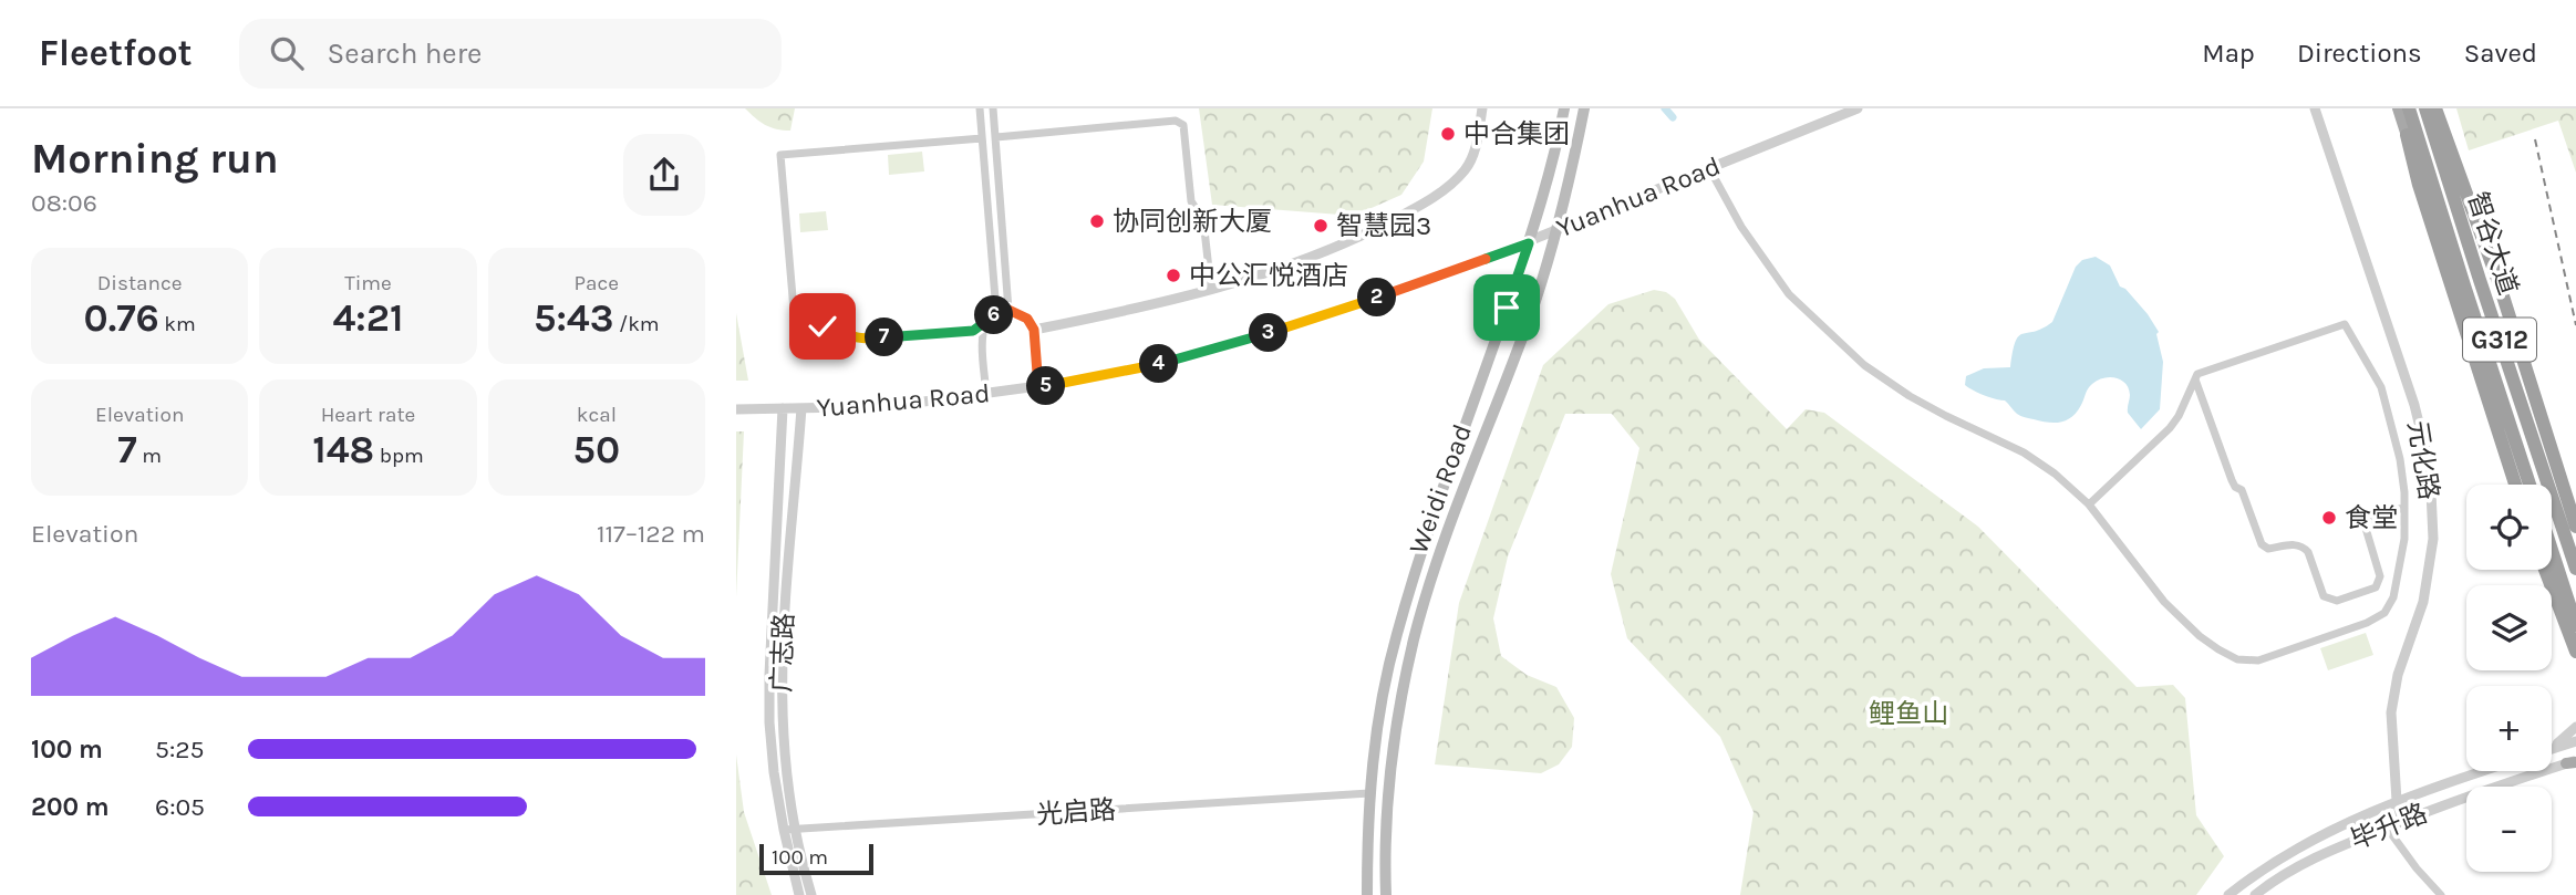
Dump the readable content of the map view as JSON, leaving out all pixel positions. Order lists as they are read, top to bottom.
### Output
{
  "streets": {
    "highway": ["智谷大道", "G312"],
    "main road": ["Weidi Road"],
    "street": [
      "Yuanhua Road",
      "元化路",
      "广志路",
      "光启路",
      "毕升路"
    ]
  },
  "crossings": [
    ["Yuanhua Road", "Weidi Road"],
    ["Yuanhua Road", "广志路"],
    ["元化路", "毕升路"],
    ["Weidi Road", "光启路"],
    ["广志路", "光启路"]
  ],
  "parks": ["鲤鱼山"],
  "places": [
    "中合集团",
    "协同创新大厦",
    "智慧园3",
    "中公汇悦酒店",
    "食堂"
  ],
  "scale_bar": "100 m",
  "page": {
    "header": "Fleetfoot",
    "search": "Search here",
    "nav": ["Map", "Directions", "Saved"],
    "heading": ["Morning run", "08:06"],
    "stats": [
      ["Distance", "0.76 km"],
      ["Time", "4:21"],
      ["Pace", "5:43 /km"],
      ["Elevation", "7 m"],
      ["Heart rate", "148 bpm"],
      ["kcal", "50"]
    ],
    "pins": [
      "2",
      "6",
      "3",
      "7",
      "4",
      "5"
    ],
    "map_buttons": ["+", "−"],
    "chart": ["Elevation", "117–122 m"],
    "list": [
      {
        "name": "100 m",
        "note": "5:25"
      },
      {
        "name": "200 m",
        "note": "6:05"
      }
    ],
    "scale": "100 m"
  }
}
